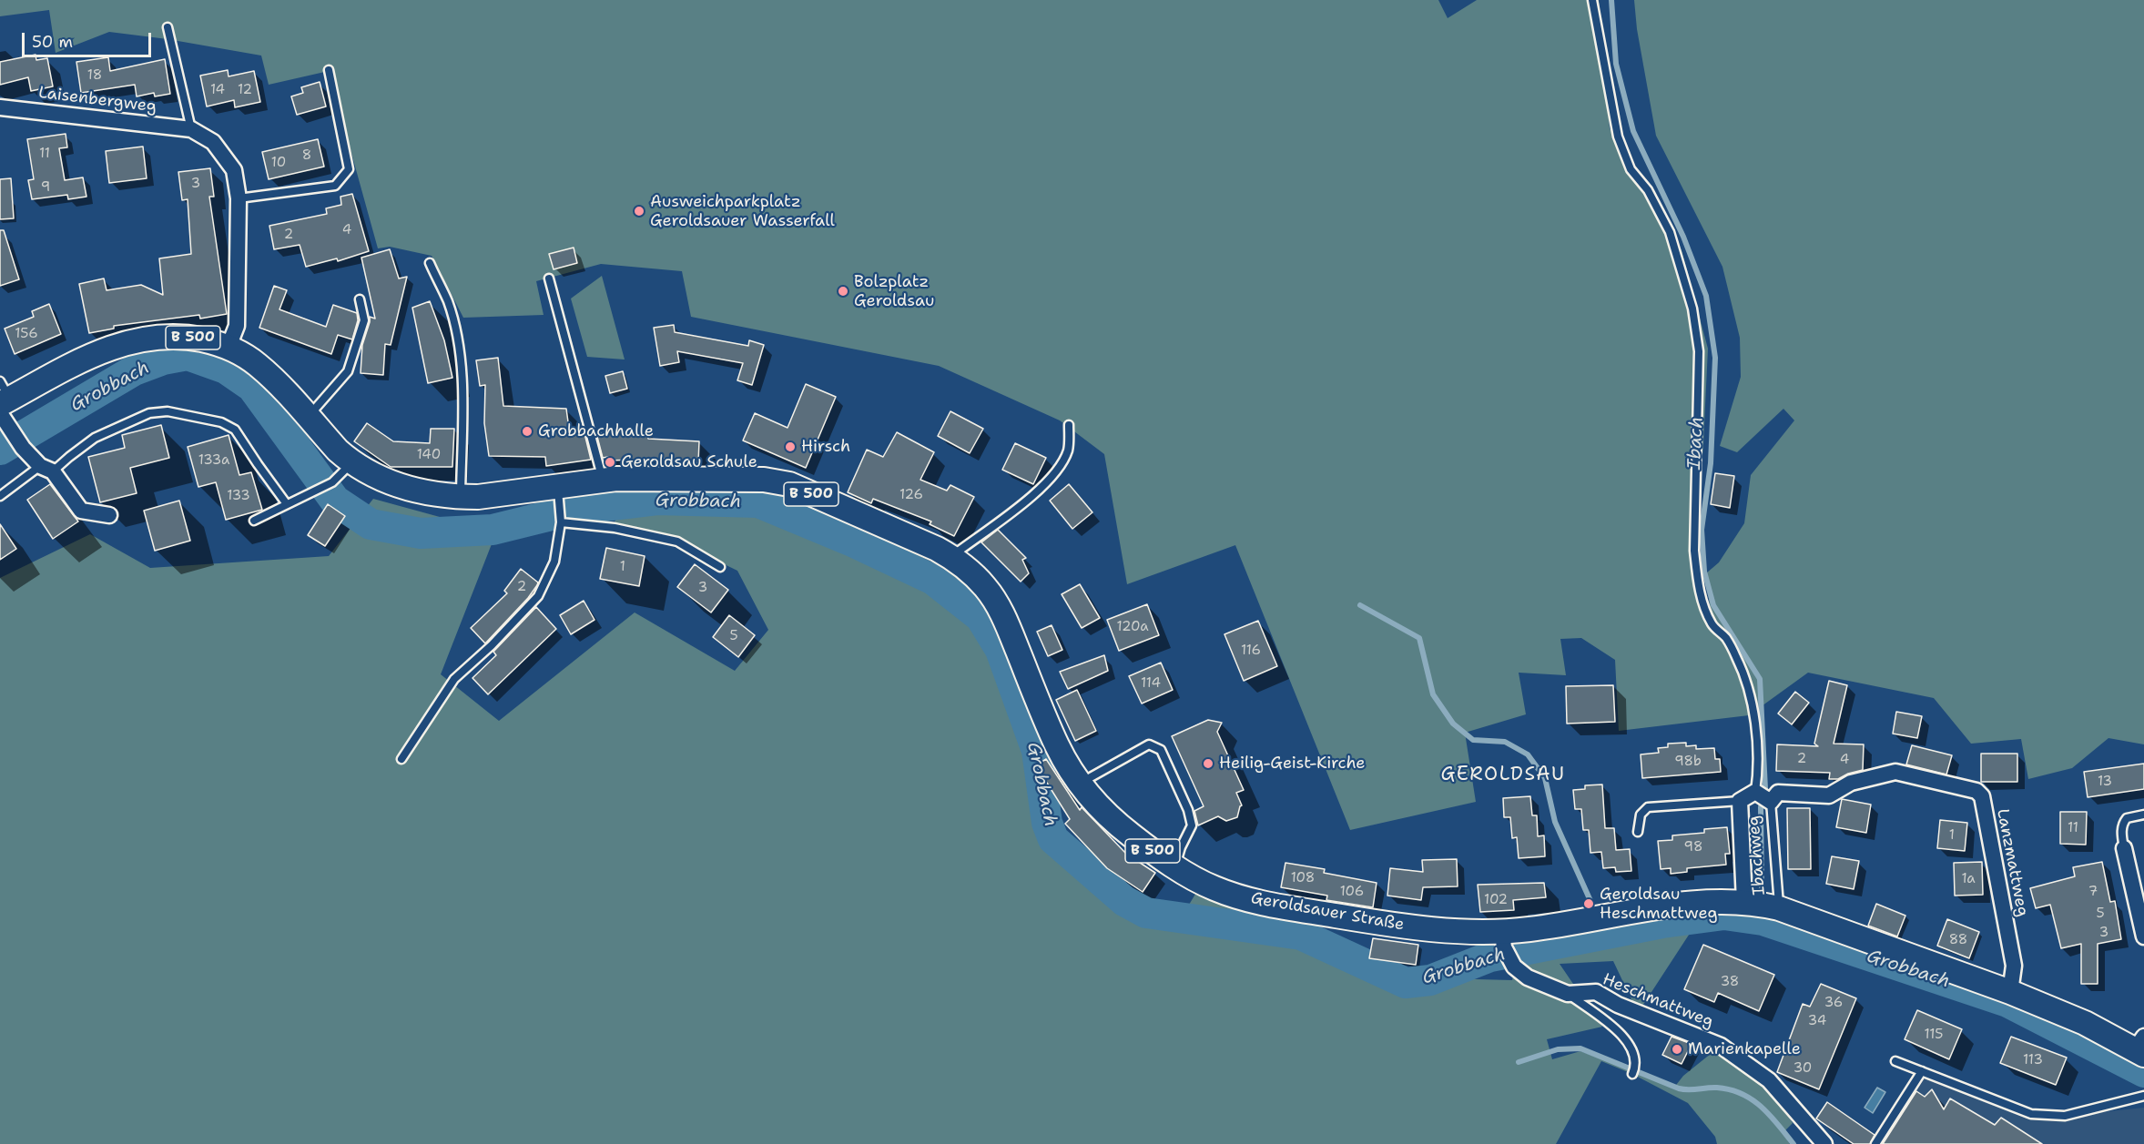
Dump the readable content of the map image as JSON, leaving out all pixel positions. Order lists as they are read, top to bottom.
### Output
{
  "streets": {
    "main road": ["B 500", "Geroldsauer Straße"],
    "street": [
      "Laisenbergweg",
      "Ibachweg",
      "Lanzmattweg",
      "Heschmattweg"
    ]
  },
  "crossings": [
    ["Laisenbergweg", "Geroldsauer Straße"],
    ["Ibachweg", "Lanzmattweg"],
    ["Ibachweg", "Geroldsauer Straße"],
    ["Lanzmattweg", "Geroldsauer Straße"],
    ["Geroldsauer Straße", "Heschmattweg"]
  ],
  "districts": ["GEROLDSAU"],
  "water": ["Grobbach", "Ibach"],
  "places": [
    "Ausweichparkplatz Geroldsauer Wasserfall",
    "Bolzplatz Geroldsau",
    "Grobbachhalle",
    "Hirsch",
    "Geroldsau Schule",
    "Heilig-Geist-Kirche",
    "Geroldsau Heschmattweg",
    "Marienkapelle"
  ],
  "house_numbers": [
    "18",
    "14",
    "12",
    "11",
    "8",
    "10",
    "3",
    "9",
    "4",
    "2",
    "156",
    "140",
    "133a",
    "126",
    "133",
    "1",
    "2",
    "3",
    "120a",
    "5",
    "116",
    "114",
    "2",
    "4",
    "98b",
    "13",
    "11",
    "1",
    "98",
    "108",
    "1a",
    "106",
    "7",
    "102",
    "5",
    "3",
    "88",
    "38",
    "36",
    "34",
    "115",
    "113",
    "30"
  ],
  "scale_bar": "50 m"
}
